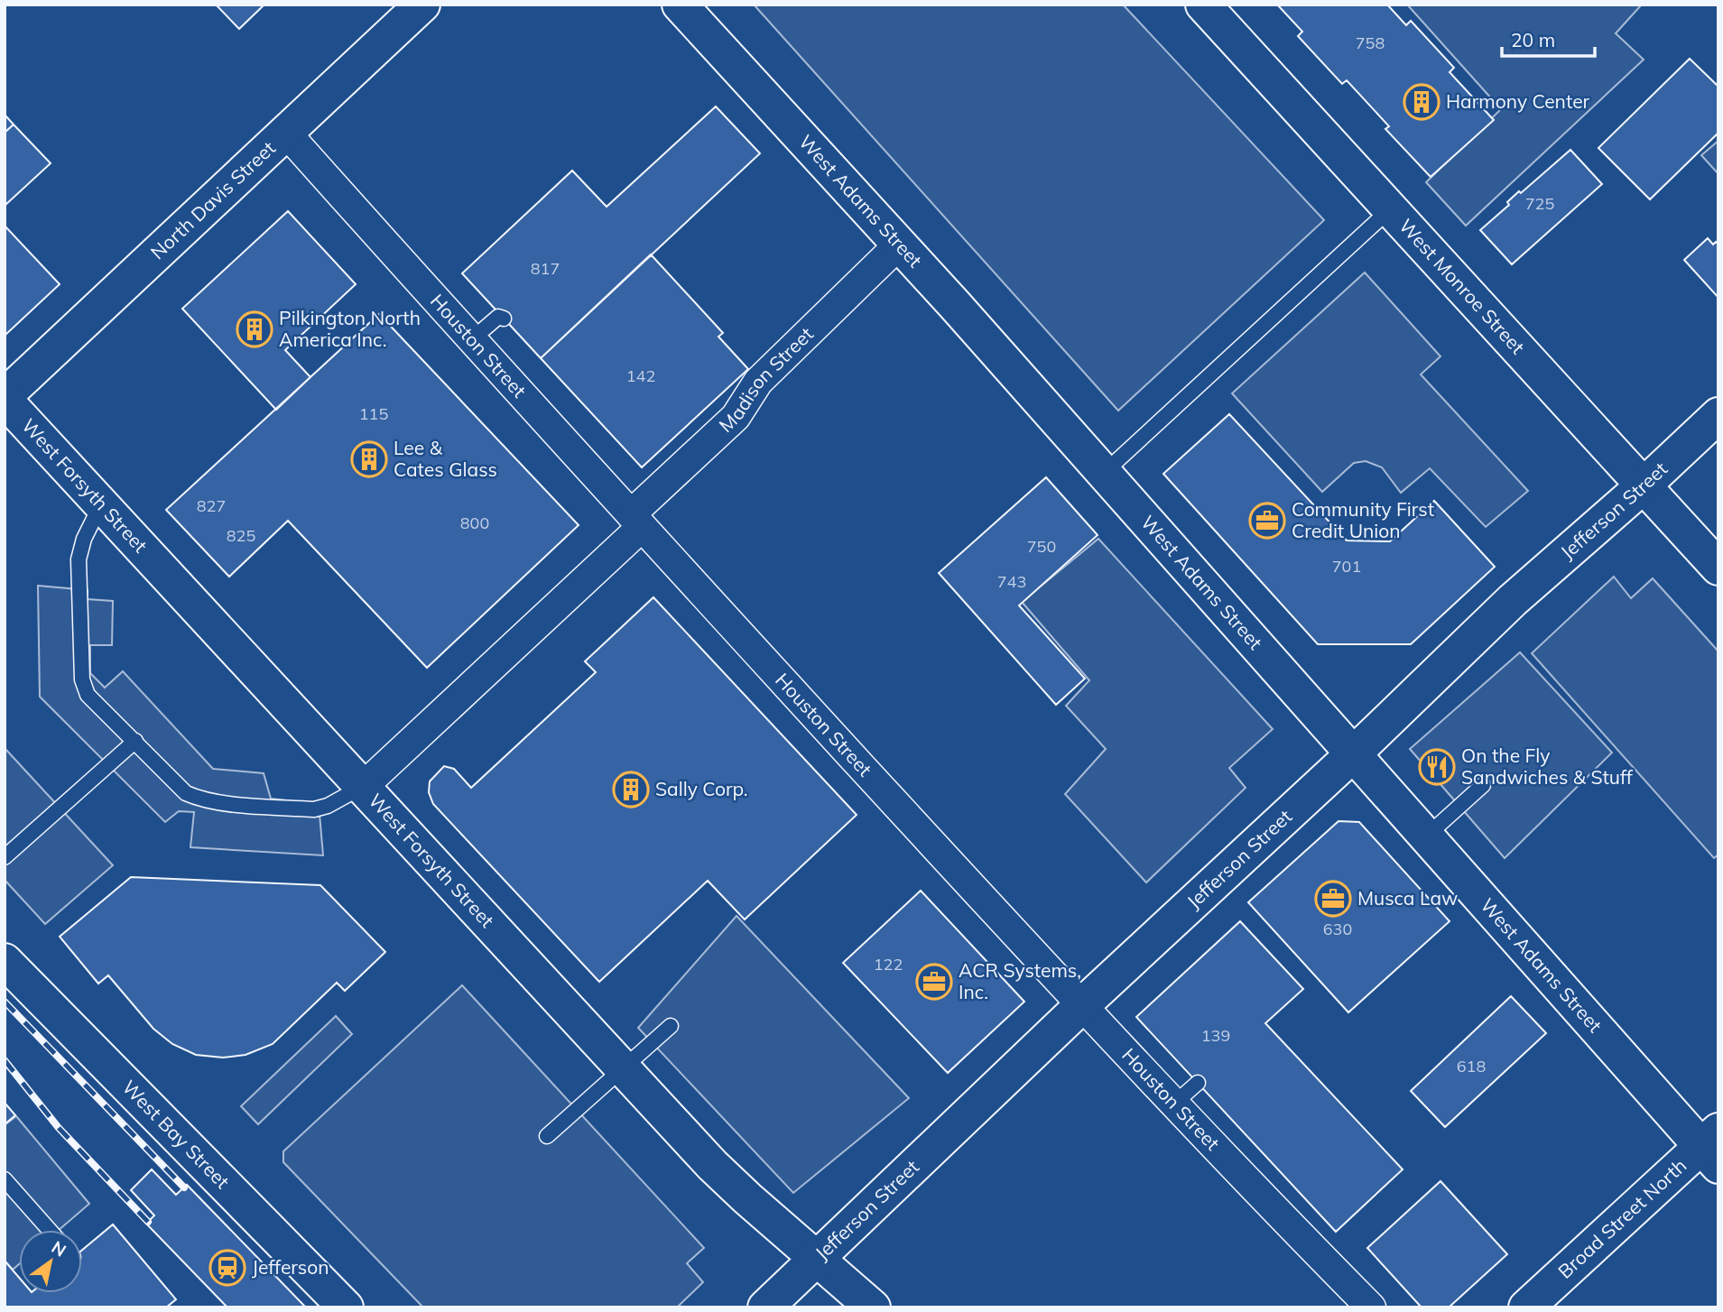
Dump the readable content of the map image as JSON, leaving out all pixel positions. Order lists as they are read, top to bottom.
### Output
{
  "streets": {
    "main road": [
      "North Davis Street",
      "West Adams Street",
      "West Monroe Street",
      "West Forsyth Street",
      "Jefferson Street",
      "West Bay Street",
      "Broad Street North"
    ],
    "street": ["Houston Street", "Madison Street"]
  },
  "crossings": [
    ["North Davis Street", "Houston Street"],
    ["North Davis Street", "West Forsyth Street"],
    ["West Adams Street", "Madison Street"],
    ["West Adams Street", "Jefferson Street"],
    ["West Adams Street", "Broad Street North"],
    ["West Monroe Street", "Jefferson Street"],
    ["Houston Street", "Madison Street"],
    ["Houston Street", "Jefferson Street"],
    ["Madison Street", "West Forsyth Street"],
    ["West Forsyth Street", "Jefferson Street"]
  ],
  "places": {
    "building": [
      "Harmony Center",
      "Pilkington North America Inc.",
      "Lee & Cates Glass",
      "Sally Corp."
    ],
    "office": ["Community First Credit Union", "Musca Law", "ACR Systems, Inc."],
    "restaurant": ["On the Fly Sandwiches & Stuff"],
    "station": ["Jefferson"]
  },
  "house_numbers": [
    "758",
    "725",
    "817",
    "142",
    "115",
    "827",
    "800",
    "825",
    "750",
    "701",
    "743",
    "630",
    "122",
    "139",
    "618"
  ],
  "scale_bar": "20 m",
  "north": "top right"
}
